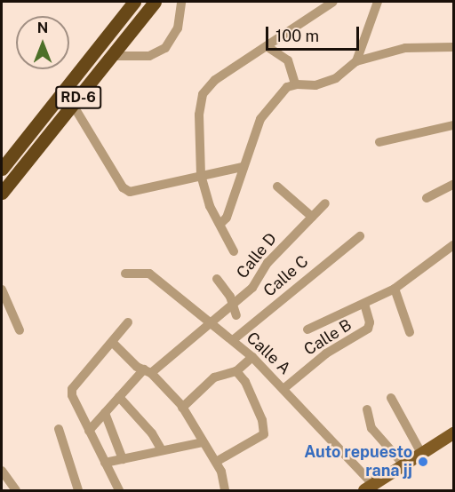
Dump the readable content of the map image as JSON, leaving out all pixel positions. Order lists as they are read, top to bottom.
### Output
{
  "streets": {
    "highway": ["RD-6"],
    "street": [
      "Calle D",
      "Calle C",
      "Calle B",
      "Calle A"
    ]
  },
  "crossings": [
    ["Calle D", "Calle A"],
    ["Calle C", "Calle A"],
    ["Calle B", "Calle A"]
  ],
  "places": ["Auto repuesto rana jj"],
  "scale_bar": "100 m",
  "north": "top"
}
